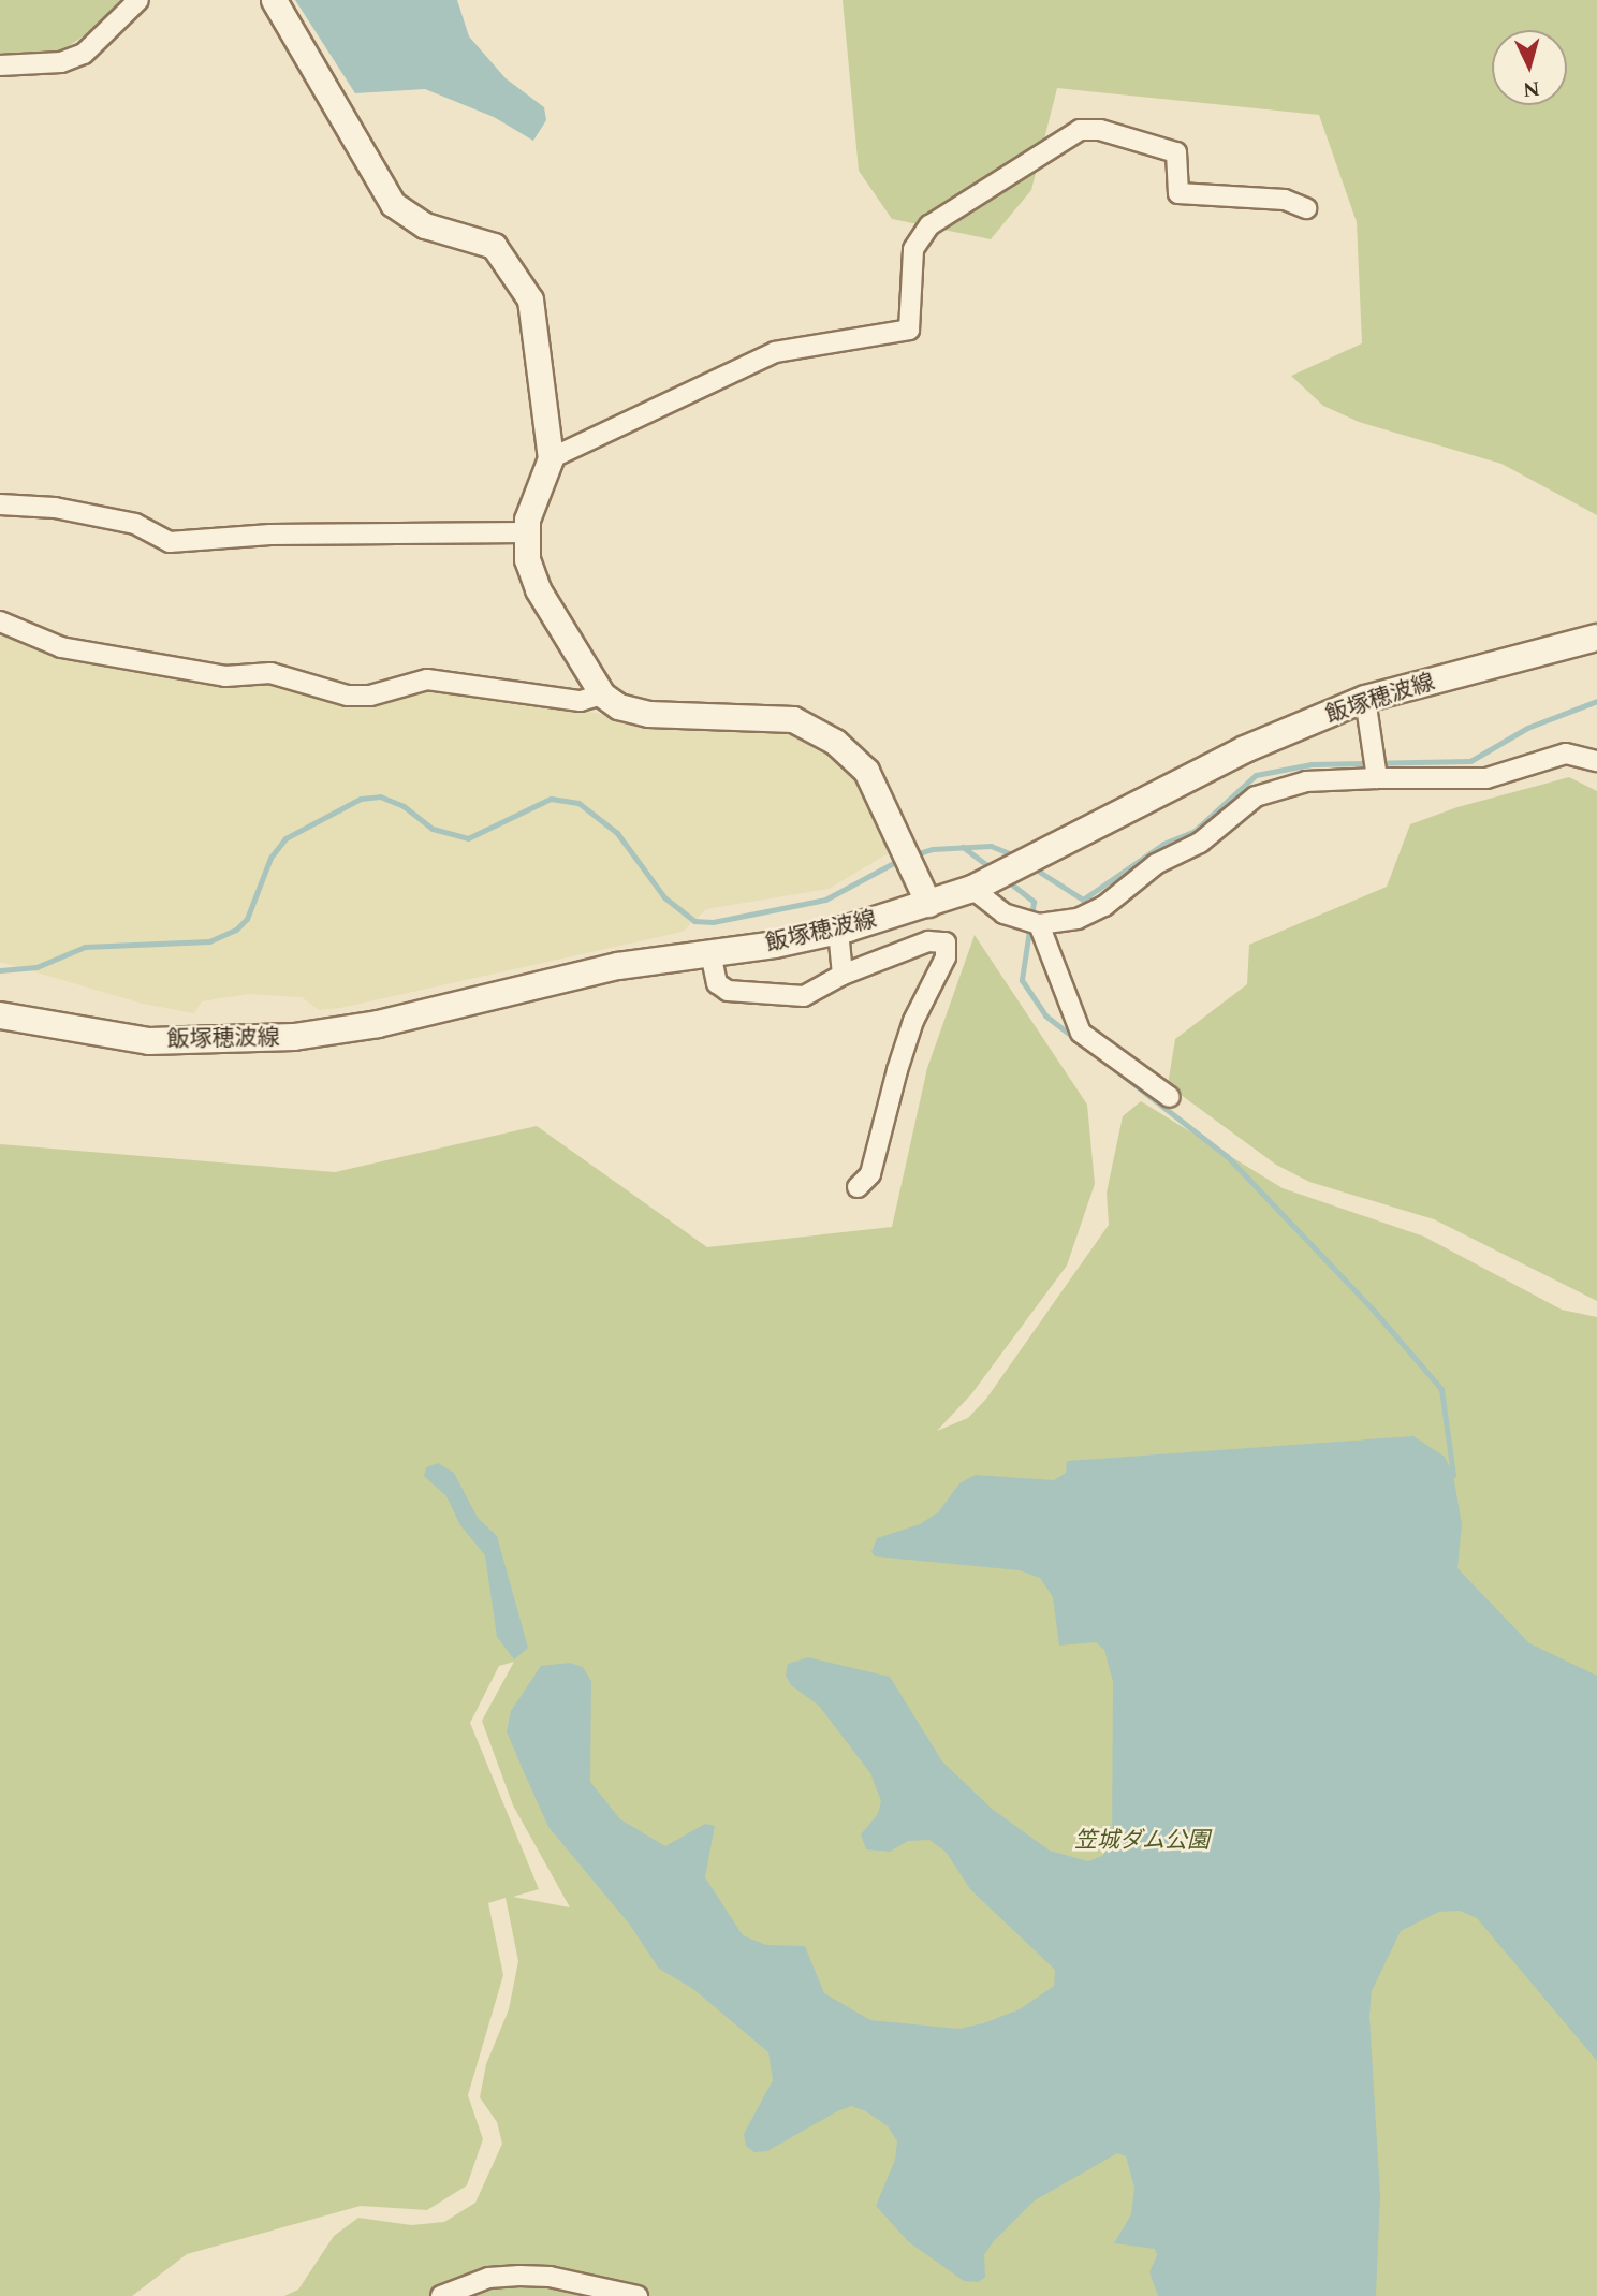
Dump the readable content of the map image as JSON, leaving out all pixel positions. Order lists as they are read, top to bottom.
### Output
{
  "streets": {
    "main road": ["飯塚穂波線"]
  },
  "parks": ["笠城ダム公園"],
  "north": "bottom"
}
